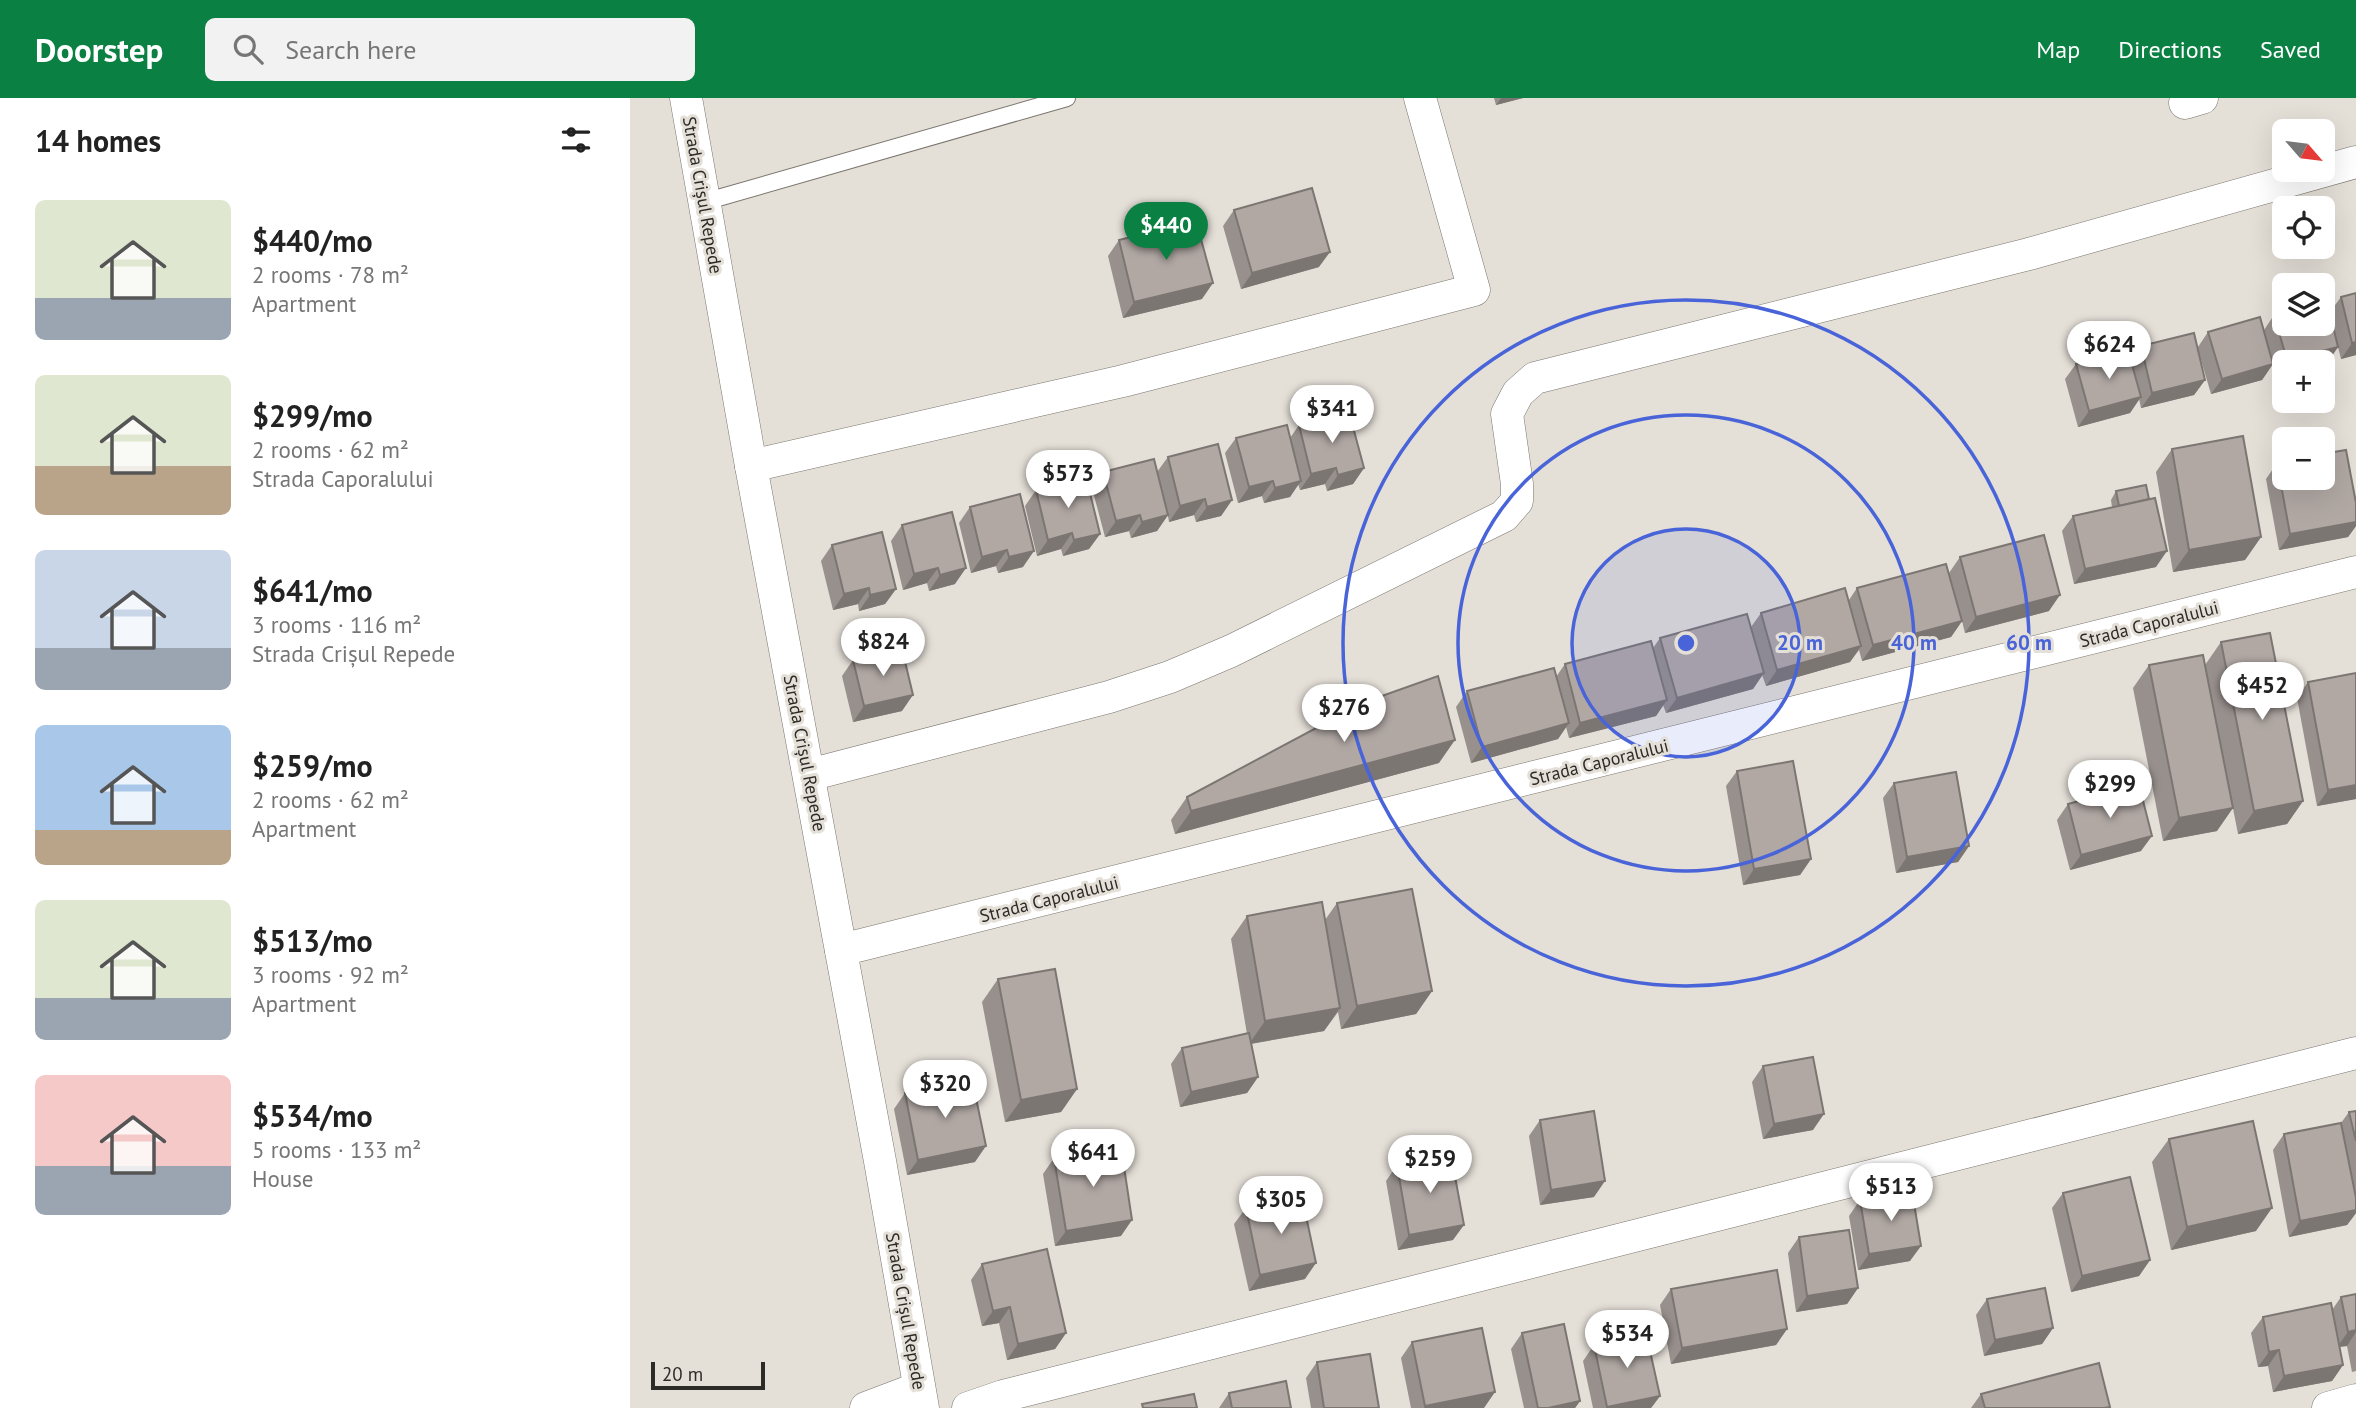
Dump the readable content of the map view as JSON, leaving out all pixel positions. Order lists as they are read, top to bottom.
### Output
{
  "streets": {
    "street": ["Strada Crișul Repede", "Strada Caporalului"]
  },
  "crossings": [
    ["Strada Crișul Repede", "Strada Caporalului"]
  ],
  "scale_bar": "20 m",
  "north": "bottom right",
  "page": {
    "header": "Doorstep",
    "search": "Search here",
    "nav": ["Map", "Directions", "Saved"],
    "heading": "14 homes",
    "map_buttons": ["+", "−"],
    "list": [
      {
        "name": "$440/mo",
        "note": "2 rooms · 78 m² · Apartment"
      },
      {
        "name": "$299/mo",
        "note": "2 rooms · 62 m² · Strada Caporalului"
      },
      {
        "name": "$641/mo",
        "note": "3 rooms · 116 m² · Strada Crișul Repede"
      },
      {
        "name": "$259/mo",
        "note": "2 rooms · 62 m² · Apartment"
      },
      {
        "name": "$513/mo",
        "note": "3 rooms · 92 m² · Apartment"
      },
      {
        "name": "$534/mo",
        "note": "5 rooms · 133 m² · House"
      }
    ],
    "price": [
      "$440",
      "$624",
      "$341",
      "$573",
      "$824",
      "$452",
      "$276",
      "$299",
      "$320",
      "$641",
      "$259",
      "$513",
      "$305",
      "$534"
    ],
    "scale": "20 m"
  },
  "rings": ["20 m", "40 m", "60 m"]
}
